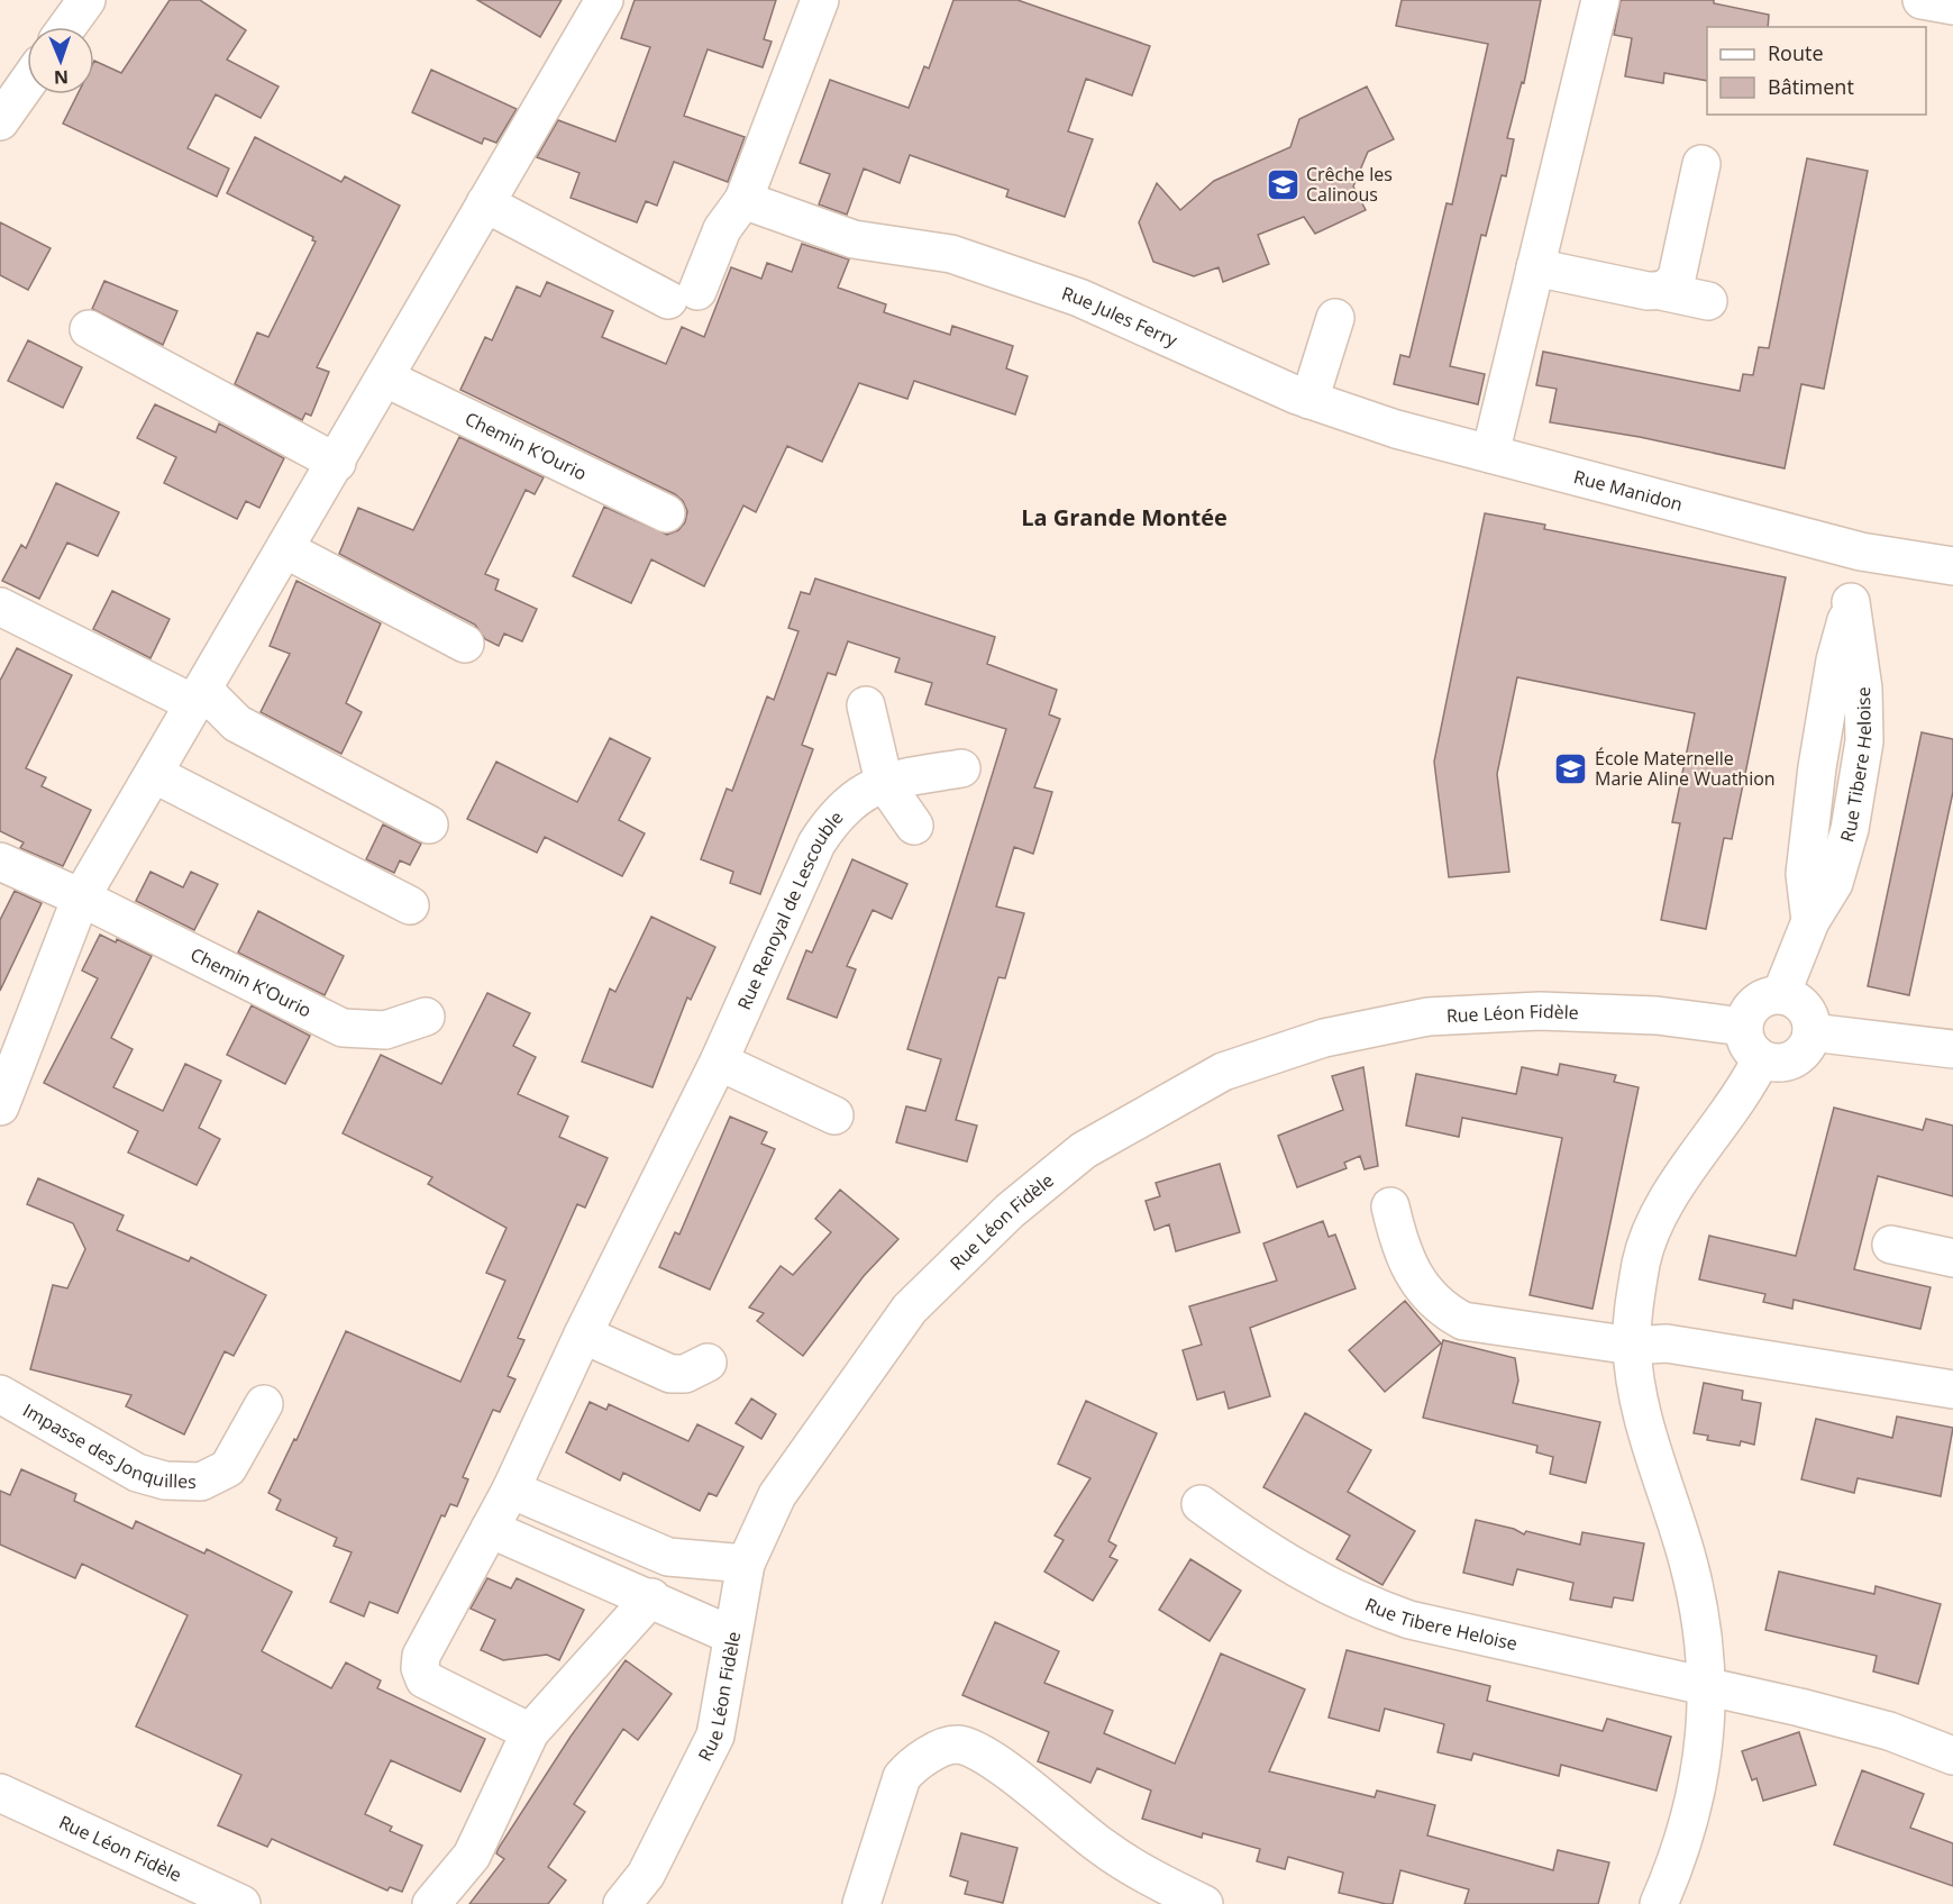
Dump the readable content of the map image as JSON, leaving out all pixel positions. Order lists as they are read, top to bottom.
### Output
{
  "streets": {
    "street": [
      "Rue Jules Ferry",
      "Chemin K'Ourio",
      "Rue Manidon",
      "Rue Tibere Heloise",
      "Rue Renoyal de Lescouble",
      "Rue Léon Fidèle",
      "Impasse des Jonquilles"
    ]
  },
  "crossings": [
    ["Rue Jules Ferry", "Rue Manidon"],
    ["Rue Manidon", "Rue Tibere Heloise"],
    ["Rue Tibere Heloise", "Rue Léon Fidèle"]
  ],
  "districts": ["La Grande Montée"],
  "places": {
    "school or university": ["Crêche les Calinous", "École Maternelle Marie Aline Wuathion"]
  },
  "legend": ["Route", "Bâtiment"],
  "north": "bottom"
}
